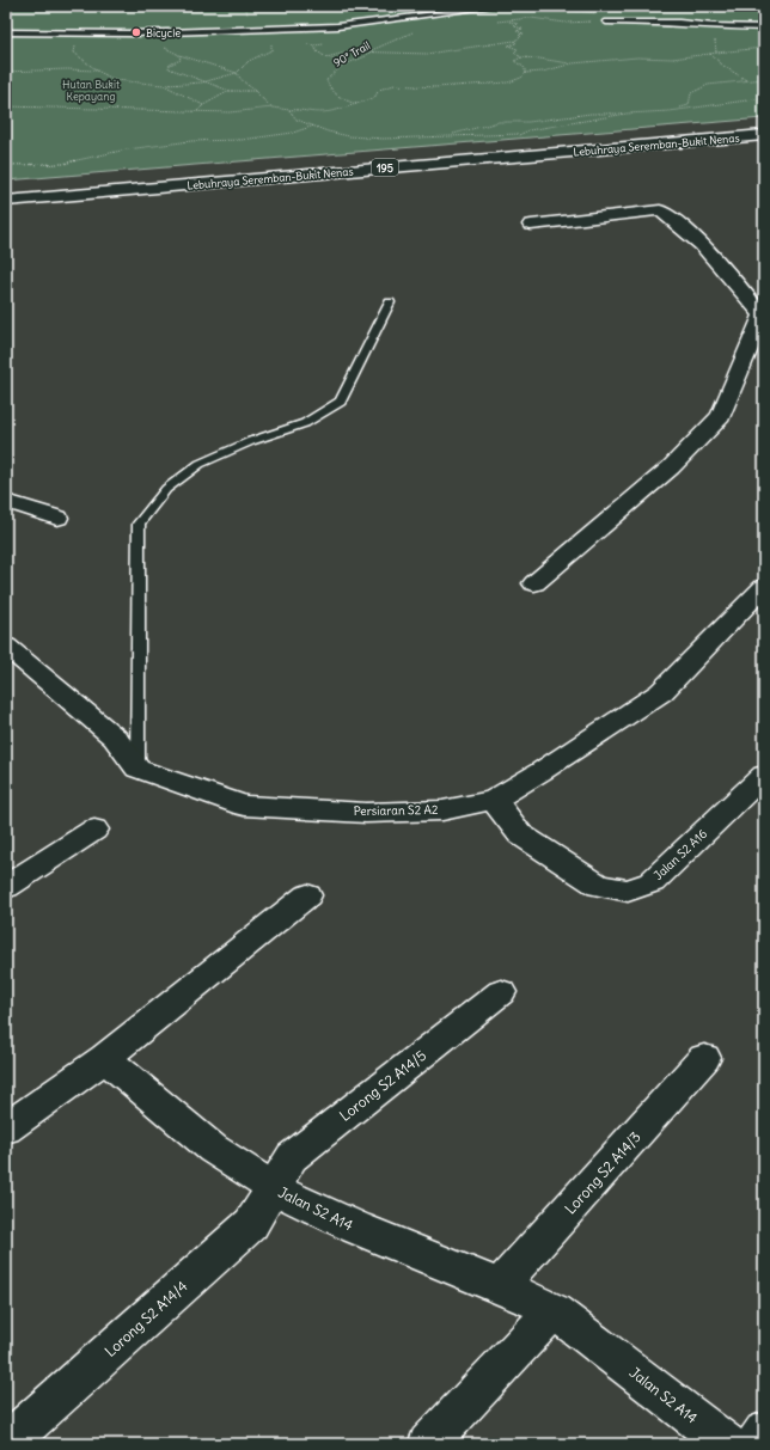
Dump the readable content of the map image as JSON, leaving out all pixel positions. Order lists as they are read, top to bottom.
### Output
{
  "streets": {
    "main road": [
      "Lebuhraya Seremban-Bukit Nenas",
      "195",
      "Persiaran S2 A2",
      "Jalan S2 A16",
      "Lorong S2 A14/5",
      "Lorong S2 A14/3",
      "Jalan S2 A14",
      "Lorong S2 A14/4"
    ],
    "path": ["90° Trail"]
  },
  "crossings": [
    ["Persiaran S2 A2", "Jalan S2 A16"],
    ["Lorong S2 A14/5", "Jalan S2 A14"],
    ["Lorong S2 A14/5", "Lorong S2 A14/4"],
    ["Lorong S2 A14/3", "Jalan S2 A14"],
    ["Jalan S2 A14", "Lorong S2 A14/4"]
  ],
  "parks": ["Hutan Bukit Kepayang"],
  "places": ["Bicycle"]
}
